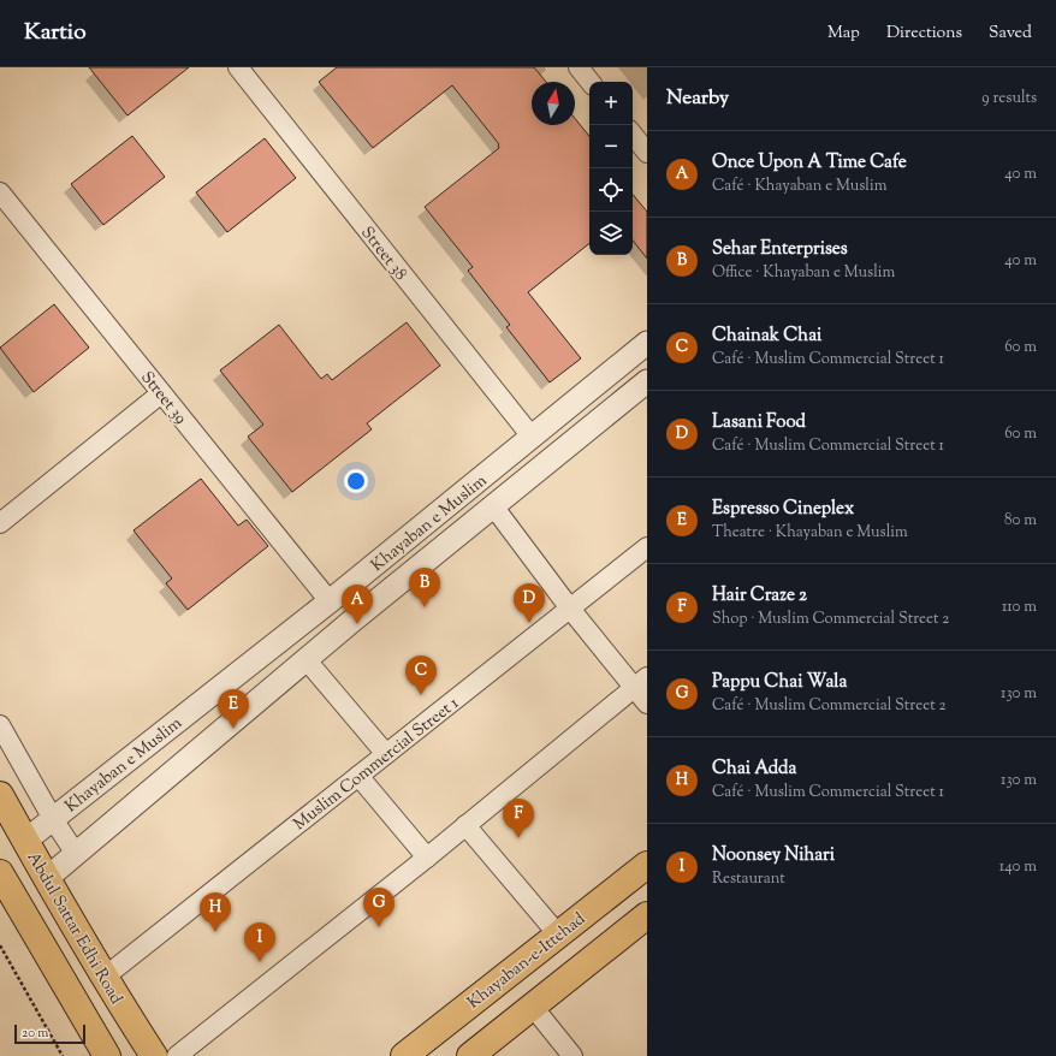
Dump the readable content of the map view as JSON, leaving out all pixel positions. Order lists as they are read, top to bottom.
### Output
{
  "streets": {
    "main road": ["Abdul Sattar Edhi Road", "Khayaban-e-Ittehad"],
    "street": [
      "Street 38",
      "Street 39",
      "Khayaban e Muslim",
      "Muslim Commercial Street 1"
    ]
  },
  "crossings": [
    ["Street 38", "Khayaban e Muslim"],
    ["Street 39", "Khayaban e Muslim"],
    ["Khayaban e Muslim", "Abdul Sattar Edhi Road"],
    ["Muslim Commercial Street 1", "Abdul Sattar Edhi Road"]
  ],
  "scale_bar": "20 m",
  "north": "top",
  "page": {
    "header": "Kartio",
    "nav": ["Map", "Directions", "Saved"],
    "heading": ["Nearby", "9 results"],
    "map_buttons": ["+", "−"],
    "list": [
      {
        "mark": "A",
        "name": "Once Upon A Time Cafe",
        "note": "Café · Khayaban e Muslim",
        "value": "40 m"
      },
      {
        "mark": "B",
        "name": "Sehar Enterprises",
        "note": "Office · Khayaban e Muslim",
        "value": "40 m"
      },
      {
        "mark": "C",
        "name": "Chainak Chai",
        "note": "Café · Muslim Commercial Street 1",
        "value": "60 m"
      },
      {
        "mark": "D",
        "name": "Lasani Food",
        "note": "Café · Muslim Commercial Street 1",
        "value": "60 m"
      },
      {
        "mark": "E",
        "name": "Espresso Cineplex",
        "note": "Theatre · Khayaban e Muslim",
        "value": "80 m"
      },
      {
        "mark": "F",
        "name": "Hair Craze 2",
        "note": "Shop · Muslim Commercial Street 2",
        "value": "110 m"
      },
      {
        "mark": "G",
        "name": "Pappu Chai Wala",
        "note": "Café · Muslim Commercial Street 2",
        "value": "130 m"
      },
      {
        "mark": "H",
        "name": "Chai Adda",
        "note": "Café · Muslim Commercial Street 1",
        "value": "130 m"
      },
      {
        "mark": "I",
        "name": "Noonsey Nihari",
        "note": "Restaurant",
        "value": "140 m"
      }
    ],
    "pins": [
      "B",
      "D",
      "A",
      "C",
      "E",
      "F",
      "G",
      "H",
      "I"
    ],
    "scale": "20 m"
  }
}
